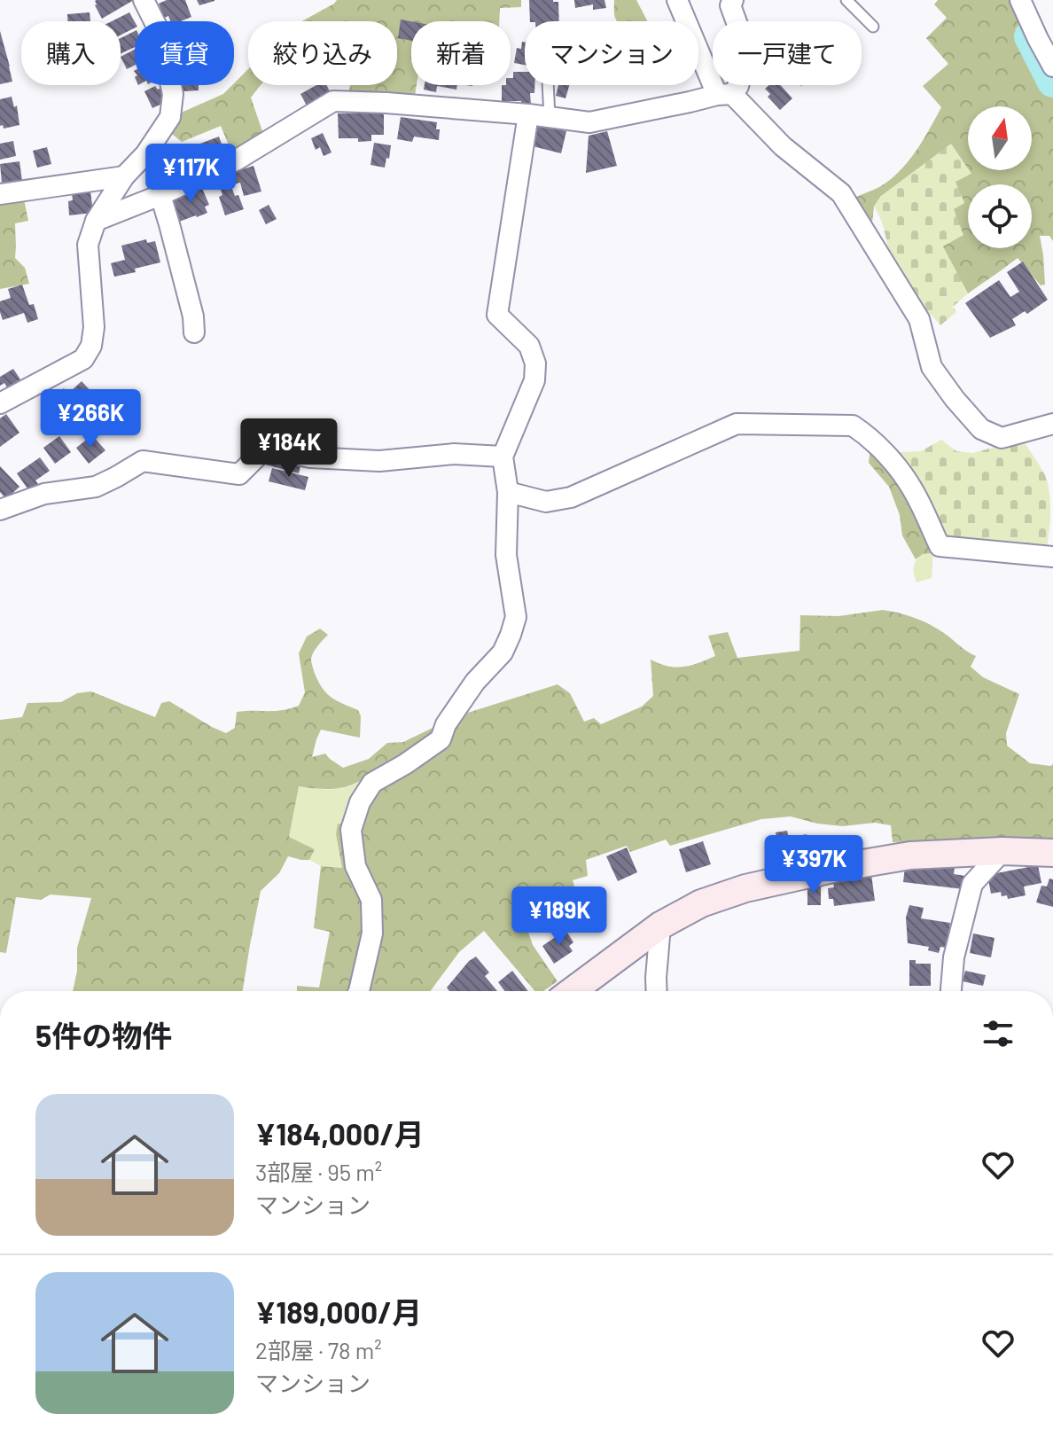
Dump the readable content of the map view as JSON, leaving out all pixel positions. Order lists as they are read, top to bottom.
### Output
{
  "north": "top",
  "page": {
    "chip": [
      "購入",
      "賃貸",
      "絞り込み",
      "新着",
      "マンション",
      "一戸建て"
    ],
    "price": [
      "¥117K",
      "¥266K",
      "¥184K",
      "¥397K",
      "¥189K"
    ],
    "heading": "5件の物件",
    "list": [
      {
        "name": "¥184,000/月",
        "note": "3部屋 · 95 m² · マンション"
      },
      {
        "name": "¥189,000/月",
        "note": "2部屋 · 78 m² · マンション"
      }
    ]
  }
}
